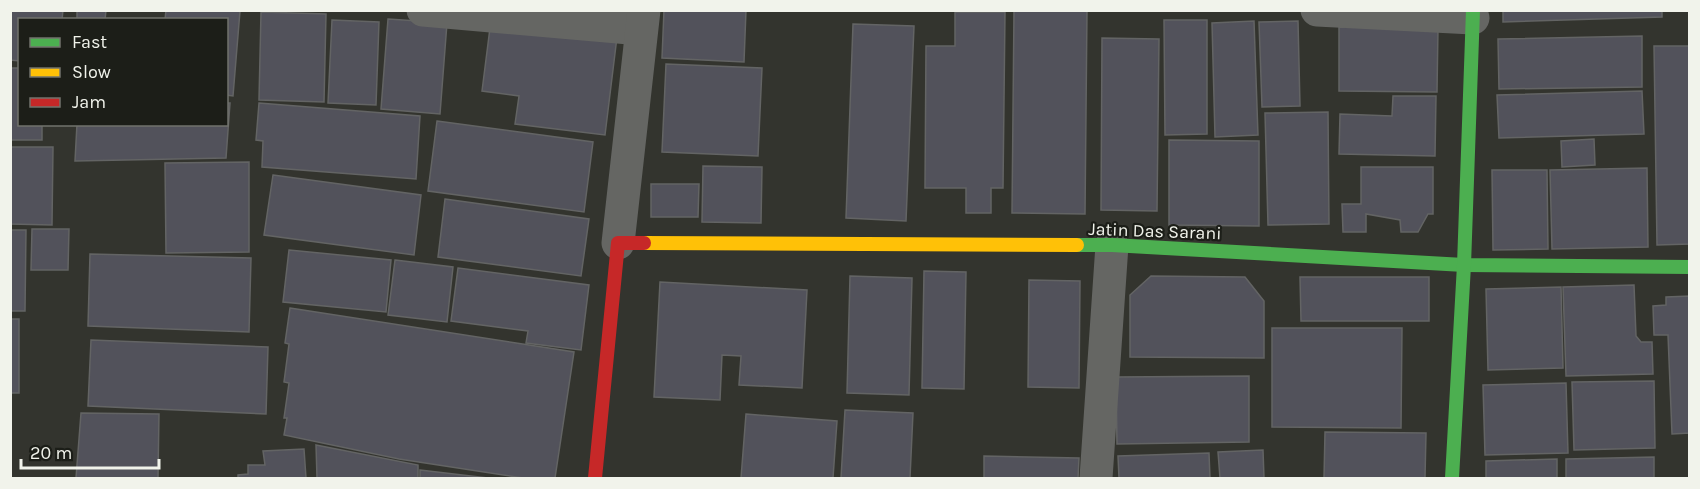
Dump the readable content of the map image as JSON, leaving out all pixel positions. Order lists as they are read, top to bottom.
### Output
{
  "streets": {
    "street": ["Jatin Das Sarani"]
  },
  "legend": ["Fast", "Slow", "Jam"],
  "scale_bar": "20 m"
}
